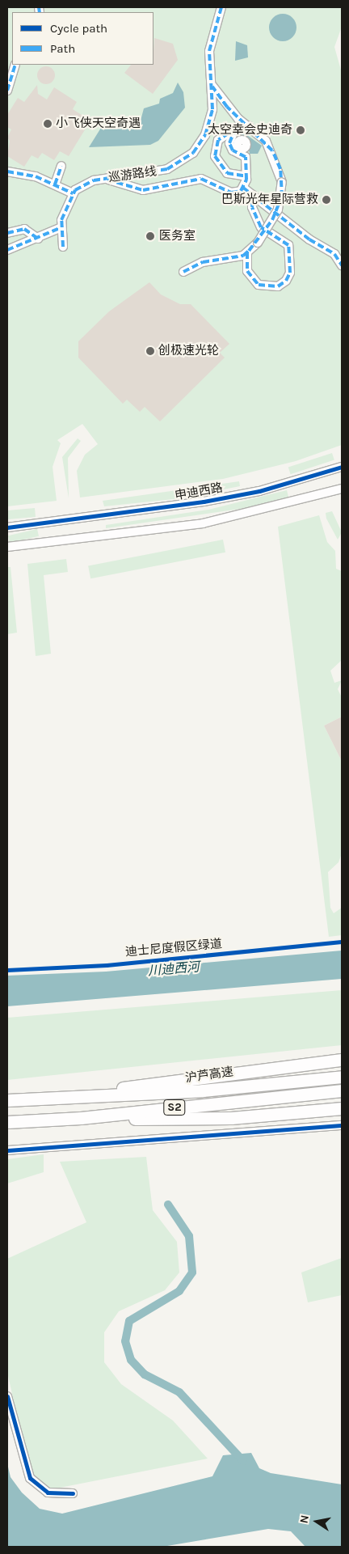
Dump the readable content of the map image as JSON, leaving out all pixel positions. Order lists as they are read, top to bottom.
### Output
{
  "streets": {
    "highway": ["沪芦高速", "S2"],
    "street": ["巡游路线", "申迪西路"],
    "cycle path": ["迪士尼度假区绿道"]
  },
  "water": ["川迪西河"],
  "places": [
    "小飞侠天空奇遇",
    "太空幸会史迪奇",
    "巴斯光年星际营救",
    "医务室",
    "创极速光轮"
  ],
  "legend": ["Cycle path", "Path"],
  "north": "left"
}
